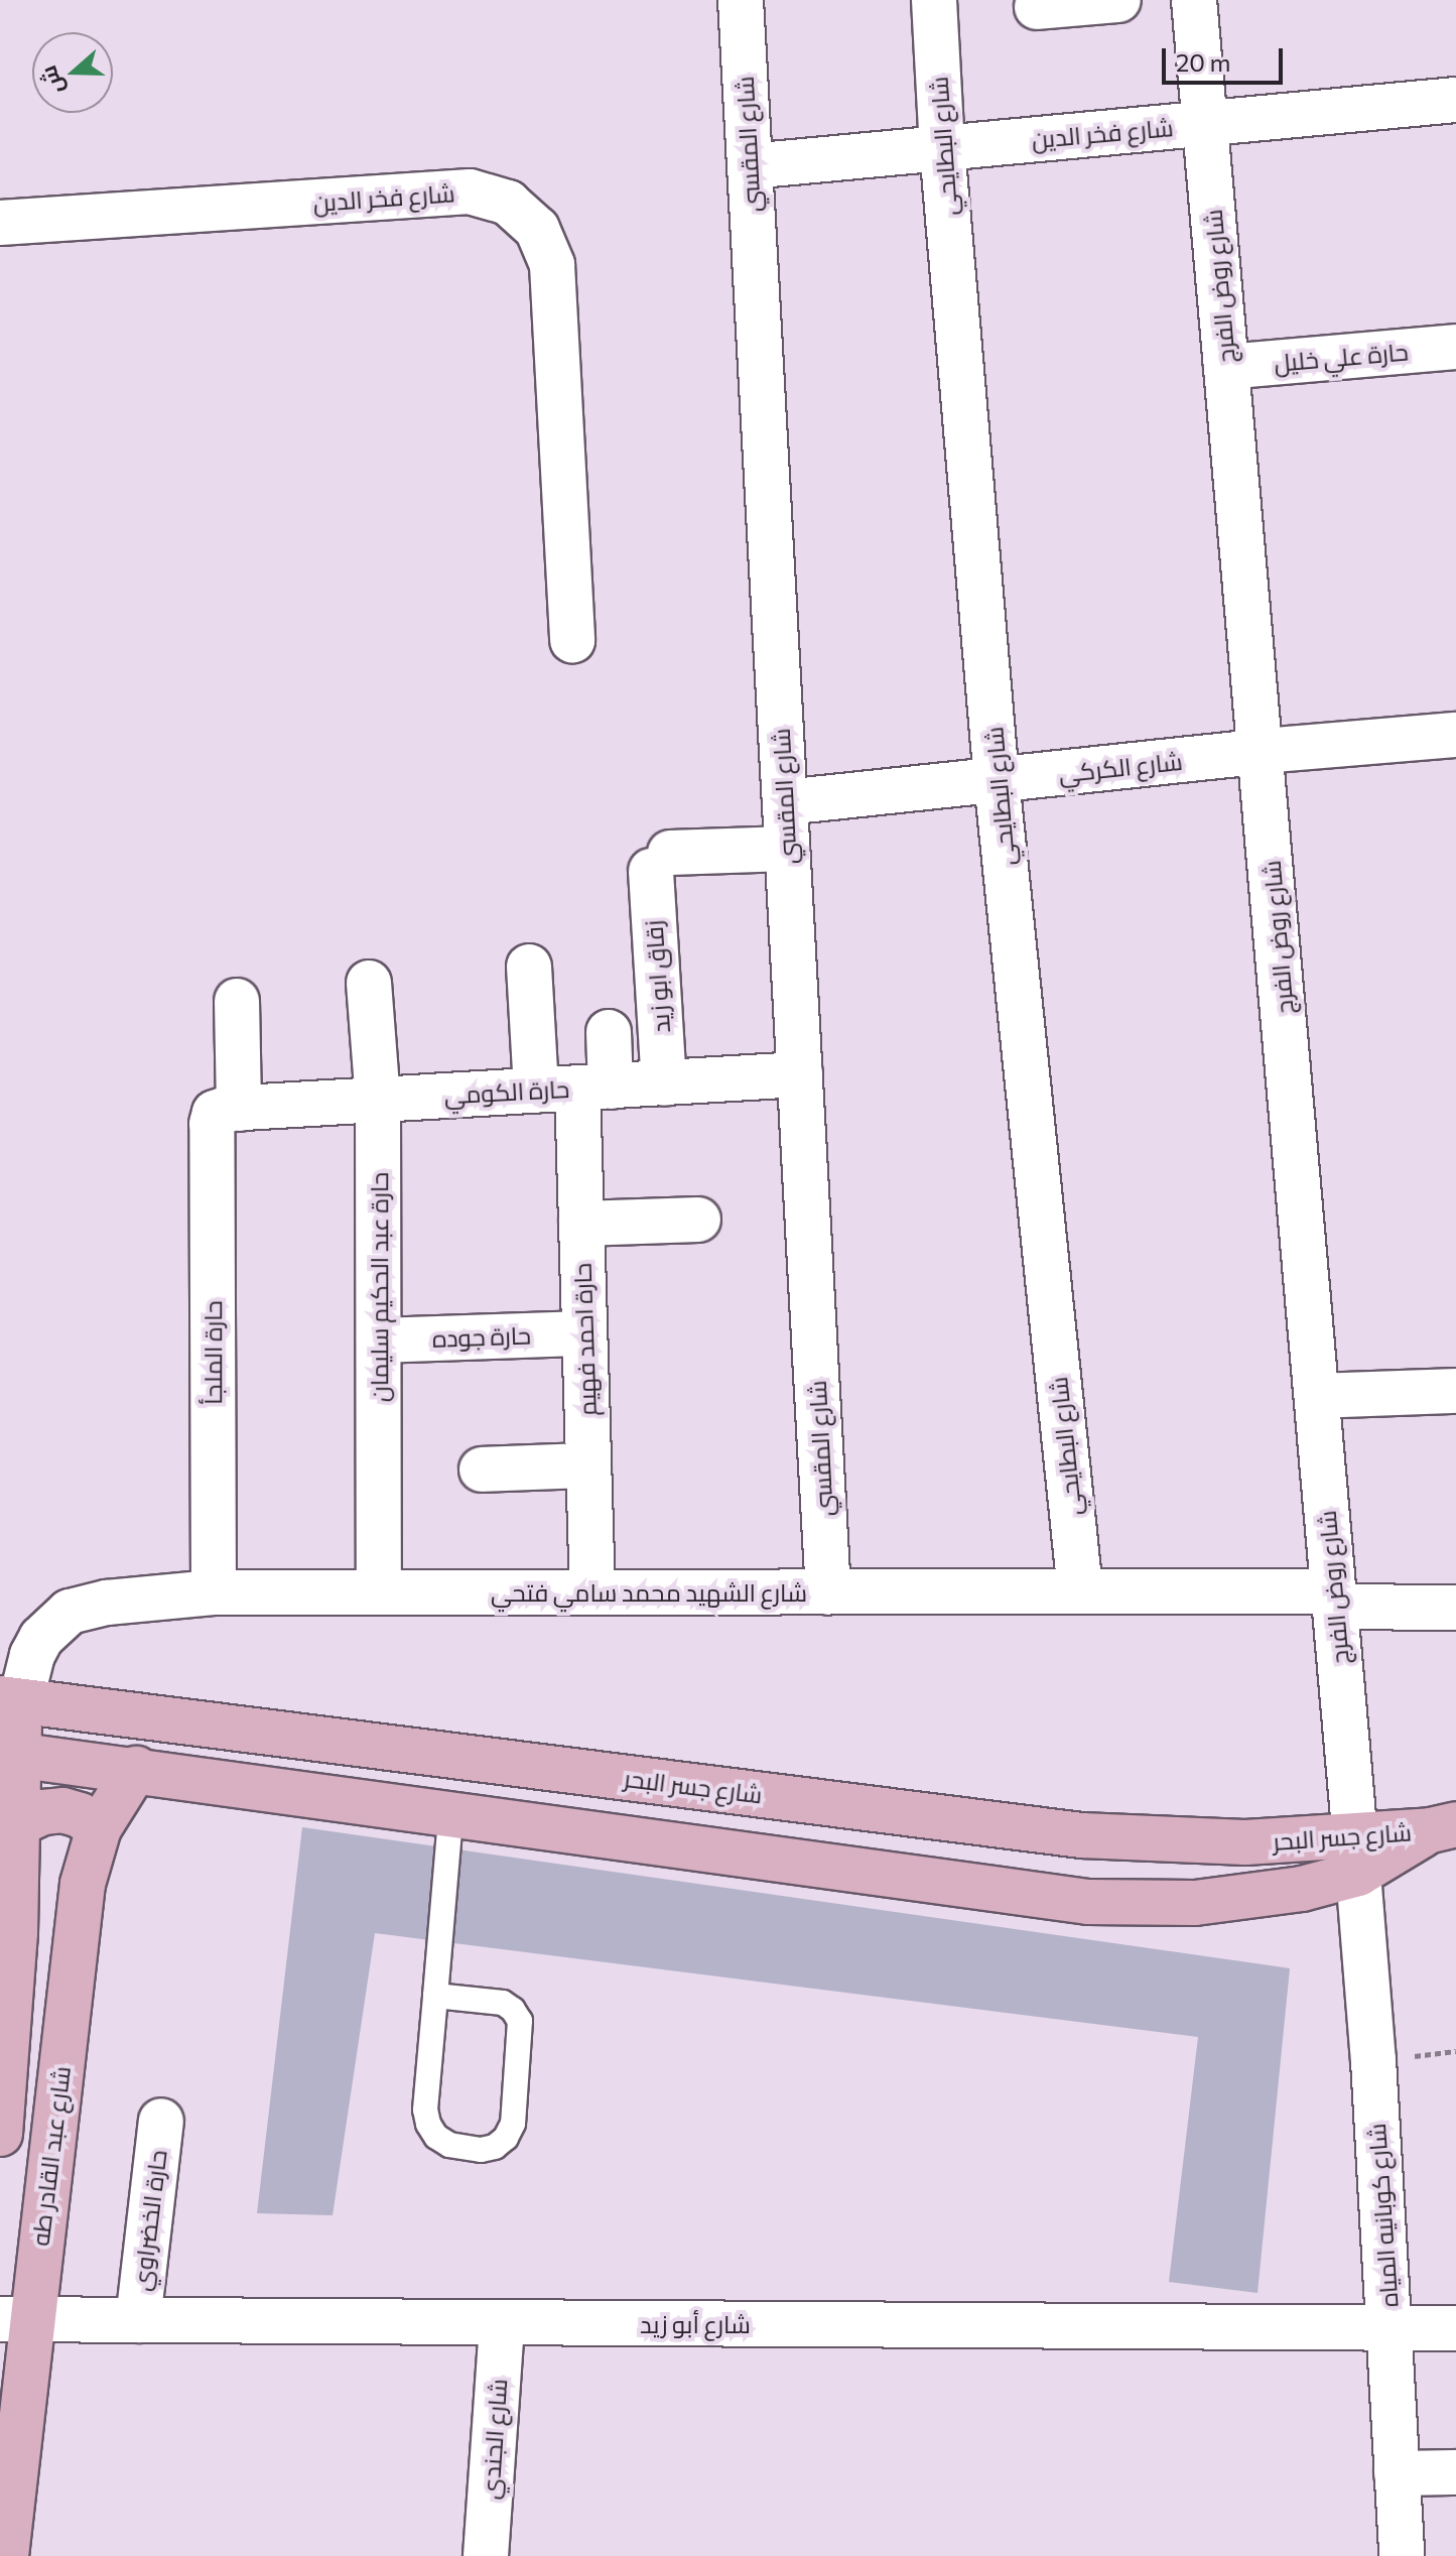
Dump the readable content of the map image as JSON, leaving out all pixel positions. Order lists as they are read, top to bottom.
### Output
{
  "streets": {
    "main road": ["شارع جسر البحر", "شارع عبد القادر طه"],
    "street": [
      "شارع فخر الدين",
      "شارع المقسي",
      "شارع البطايحي",
      "شارع روض الفرج",
      "حارة علي خليل",
      "شارع الكركي",
      "زقاق ابو زيد",
      "حارة الكومي",
      "حارة عبد الحكيم سليمان",
      "حارة جوده",
      "حارة احمد فهيم",
      "حارة الملجأ",
      "شارع الشهيد محمد سامي فتحي",
      "شارع كوبانيه المياه",
      "حارة الخضراوي",
      "شارع أبو زيد",
      "شارع الجندي"
    ]
  },
  "crossings": [
    ["شارع فخر الدين", "شارع المقسي"],
    ["شارع فخر الدين", "شارع البطايحي"],
    ["شارع فخر الدين", "شارع روض الفرج"],
    ["شارع المقسي", "شارع الكركي"],
    ["شارع المقسي", "زقاق ابو زيد"],
    ["شارع المقسي", "حارة الكومي"],
    ["شارع المقسي", "شارع الشهيد محمد سامي فتحي"],
    ["شارع البطايحي", "شارع الكركي"],
    ["شارع البطايحي", "شارع الشهيد محمد سامي فتحي"],
    ["شارع روض الفرج", "حارة علي خليل"],
    ["شارع روض الفرج", "شارع الكركي"],
    ["شارع روض الفرج", "شارع الشهيد محمد سامي فتحي"],
    ["شارع روض الفرج", "شارع جسر البحر"],
    ["شارع روض الفرج", "شارع كوبانيه المياه"],
    ["زقاق ابو زيد", "حارة الكومي"],
    ["حارة الكومي", "حارة عبد الحكيم سليمان"],
    ["حارة الكومي", "حارة احمد فهيم"],
    ["حارة الكومي", "حارة الملجأ"],
    ["حارة عبد الحكيم سليمان", "حارة جوده"],
    ["حارة عبد الحكيم سليمان", "شارع الشهيد محمد سامي فتحي"],
    ["حارة جوده", "حارة احمد فهيم"],
    ["حارة احمد فهيم", "شارع الشهيد محمد سامي فتحي"],
    ["حارة الملجأ", "شارع الشهيد محمد سامي فتحي"],
    ["شارع الشهيد محمد سامي فتحي", "شارع جسر البحر"],
    ["شارع جسر البحر", "شارع عبد القادر طه"],
    ["شارع جسر البحر", "شارع كوبانيه المياه"],
    ["شارع عبد القادر طه", "شارع أبو زيد"],
    ["شارع كوبانيه المياه", "شارع أبو زيد"],
    ["حارة الخضراوي", "شارع أبو زيد"],
    ["شارع أبو زيد", "شارع الجندي"]
  ],
  "scale_bar": "20 m",
  "north": "left"
}
